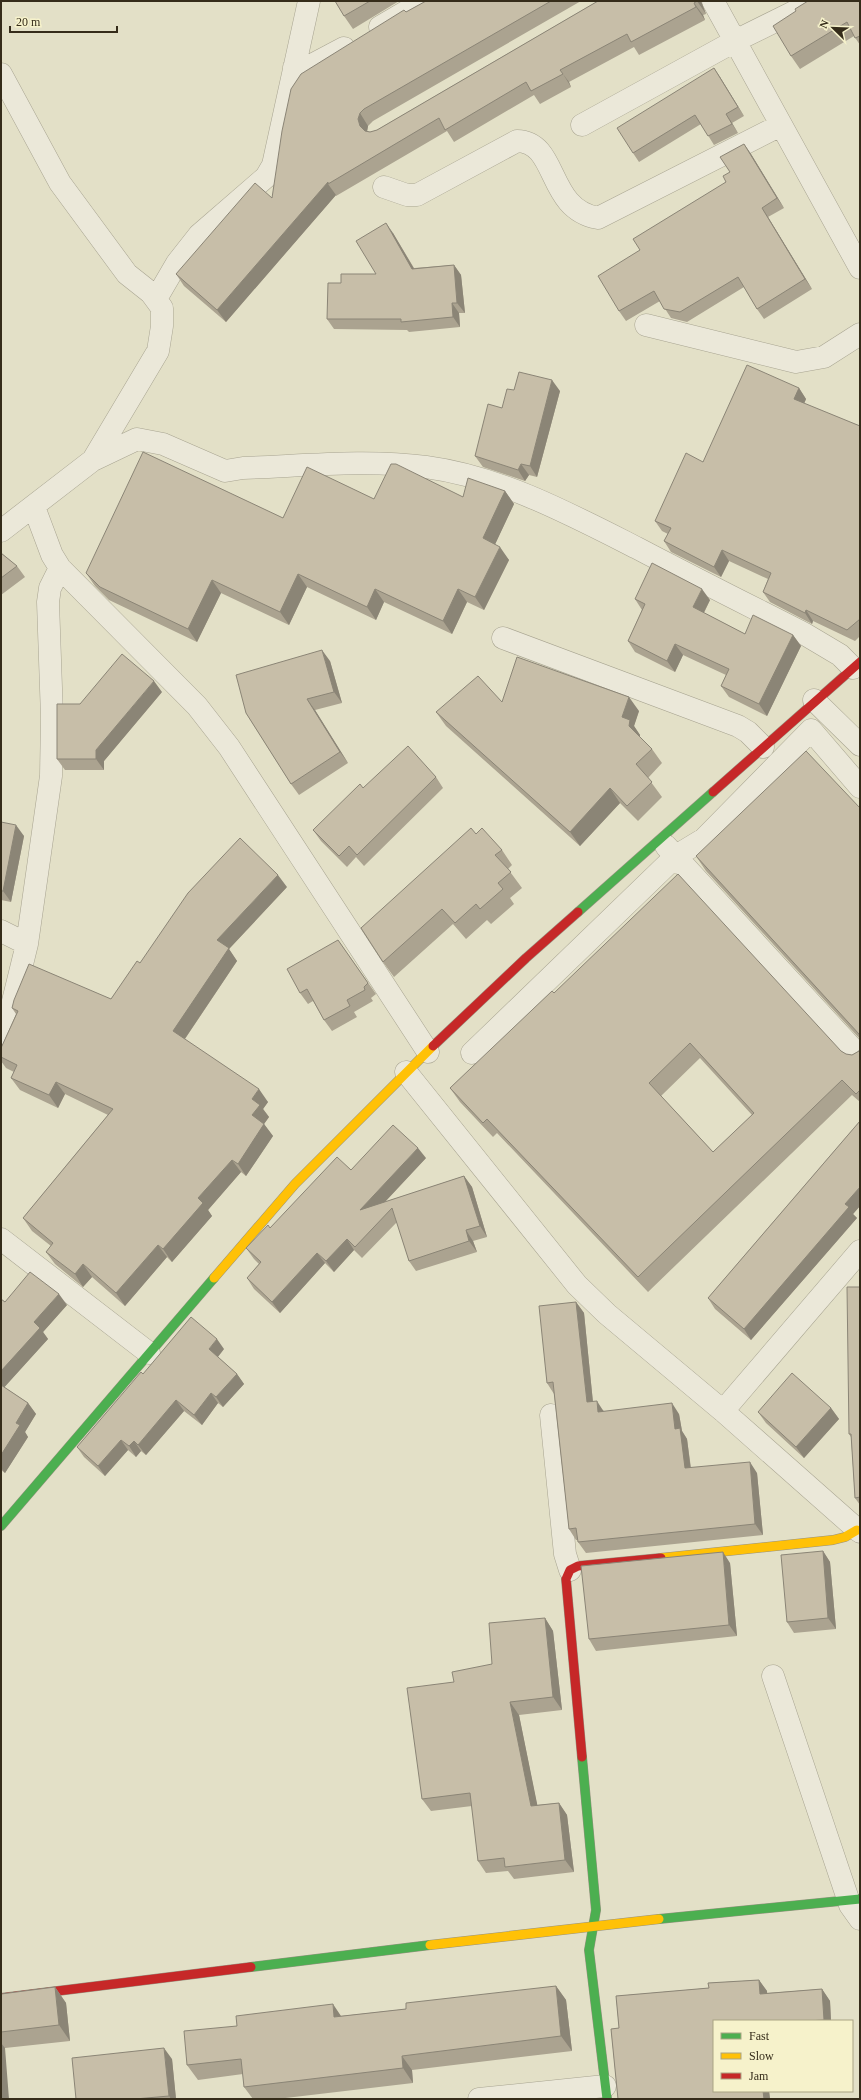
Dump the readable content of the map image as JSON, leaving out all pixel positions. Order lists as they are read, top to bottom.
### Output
{
  "legend": ["Fast", "Slow", "Jam"],
  "scale_bar": "20 m",
  "north": "top left"
}
